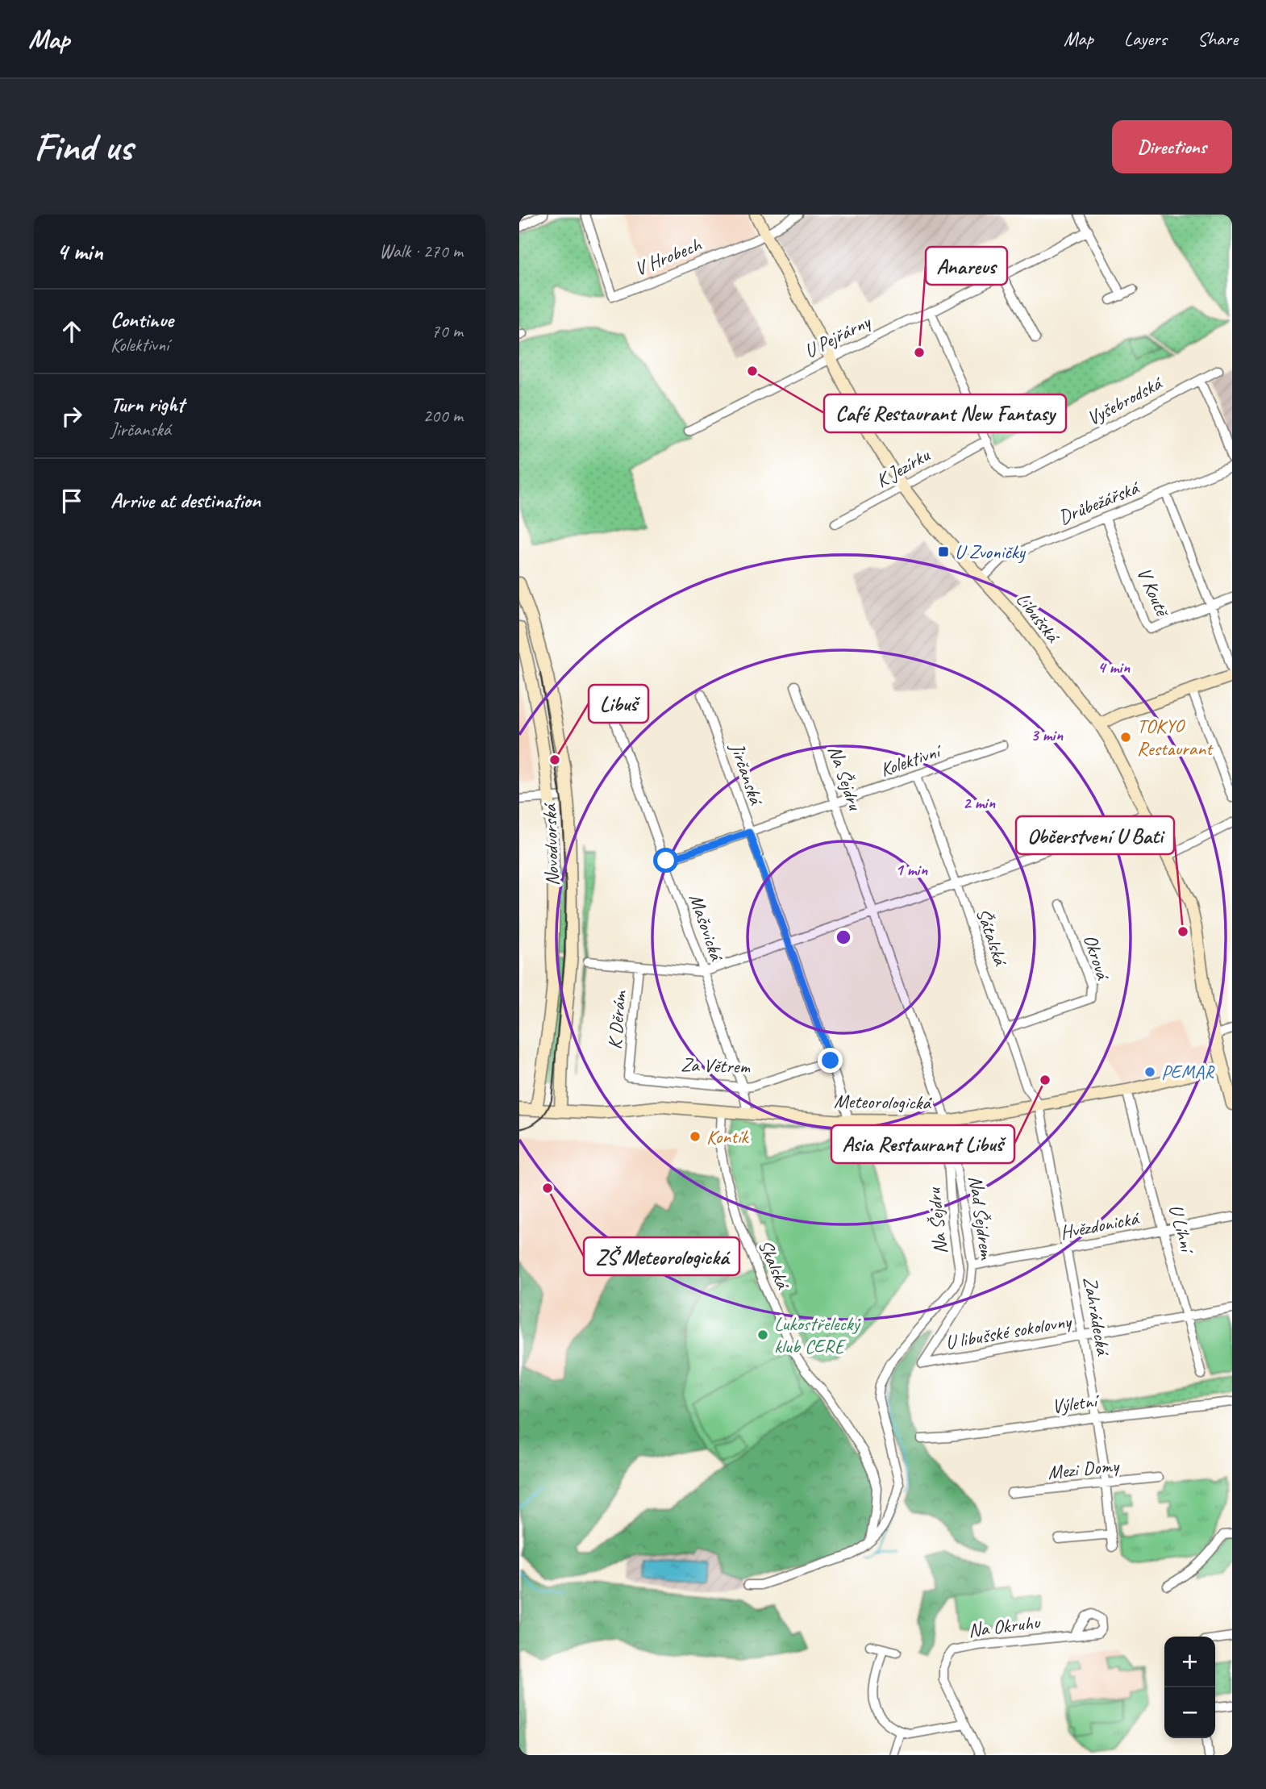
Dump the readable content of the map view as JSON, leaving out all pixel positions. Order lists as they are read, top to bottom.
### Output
{
  "streets": {
    "main road": ["Libušská", "Novodvorská", "Meteorologická"],
    "street": [
      "V Hrobech",
      "U Pejřárny",
      "Vyšebrodská",
      "K Jezírku",
      "Drůbežářská",
      "V Koutě",
      "Kolektivní",
      "Jirčanská",
      "Na Šejdru",
      "Mašovická",
      "Šátalská",
      "Okrová",
      "K Děrám",
      "Za Větrem",
      "Nad Šejdrem",
      "Hvězdonická",
      "U Líhní",
      "Skalská",
      "Zahrádecká",
      "U libušské sokolovny",
      "Výletní",
      "Mezi Domy",
      "Na Okruhu"
    ]
  },
  "crossings": [
    ["V Hrobech", "Libušská"],
    ["U Pejřárny", "Libušská"],
    ["Vyšebrodská", "K Jezírku"],
    ["K Jezírku", "Libušská"],
    ["Drůbežářská", "V Koutě"],
    ["Drůbežářská", "Libušská"],
    ["Libušská", "Meteorologická"],
    ["Kolektivní", "Jirčanská"],
    ["Kolektivní", "Na Šejdru"],
    ["Kolektivní", "Mašovická"],
    ["Kolektivní", "Šátalská"],
    ["Jirčanská", "Za Větrem"],
    ["Jirčanská", "Meteorologická"],
    ["Na Šejdru", "Meteorologická"],
    ["Na Šejdru", "Nad Šejdrem"],
    ["Na Šejdru", "Skalská"],
    ["Novodvorská", "Meteorologická"],
    ["Mašovická", "Za Větrem"],
    ["Mašovická", "Meteorologická"],
    ["Šátalská", "Okrová"],
    ["Šátalská", "Meteorologická"],
    ["Šátalská", "Zahrádecká"],
    ["K Děrám", "Za Větrem"],
    ["Meteorologická", "Nad Šejdrem"],
    ["Meteorologická", "U Líhní"],
    ["Meteorologická", "Skalská"],
    ["Meteorologická", "Zahrádecká"],
    ["Nad Šejdrem", "Hvězdonická"],
    ["Nad Šejdrem", "U libušské sokolovny"],
    ["Hvězdonická", "U Líhní"],
    ["Hvězdonická", "Zahrádecká"],
    ["U Líhní", "U libušské sokolovny"],
    ["Zahrádecká", "U libušské sokolovny"],
    ["Zahrádecká", "Výletní"],
    ["Zahrádecká", "Mezi Domy"]
  ],
  "places": {
    "other": [
      "Anareus",
      "Café Restaurant New Fantasy",
      "TOKYO Restaurant",
      "Libuš",
      "Občerstvení U Bati",
      "PEMAR",
      "Asia Restaurant Libuš",
      "Kontík",
      "ZŠ Meteorologická",
      "Lukostřelecký klub CERE"
    ],
    "transit": ["U Zvoničky"]
  },
  "page": {
    "header": "Map",
    "nav": ["Map", "Layers", "Share"],
    "buttons": "Directions",
    "title": "Find us",
    "heading": ["4 min", "Walk · 270 m"],
    "list": [
      ["Continue", "Kolektivní", "70 m"],
      ["Turn right", "Jirčanská", "200 m"],
      "Arrive at destination"
    ],
    "map_buttons": ["+", "−"]
  },
  "rings": [
    "4 min",
    "3 min",
    "2 min",
    "1 min"
  ]
}
